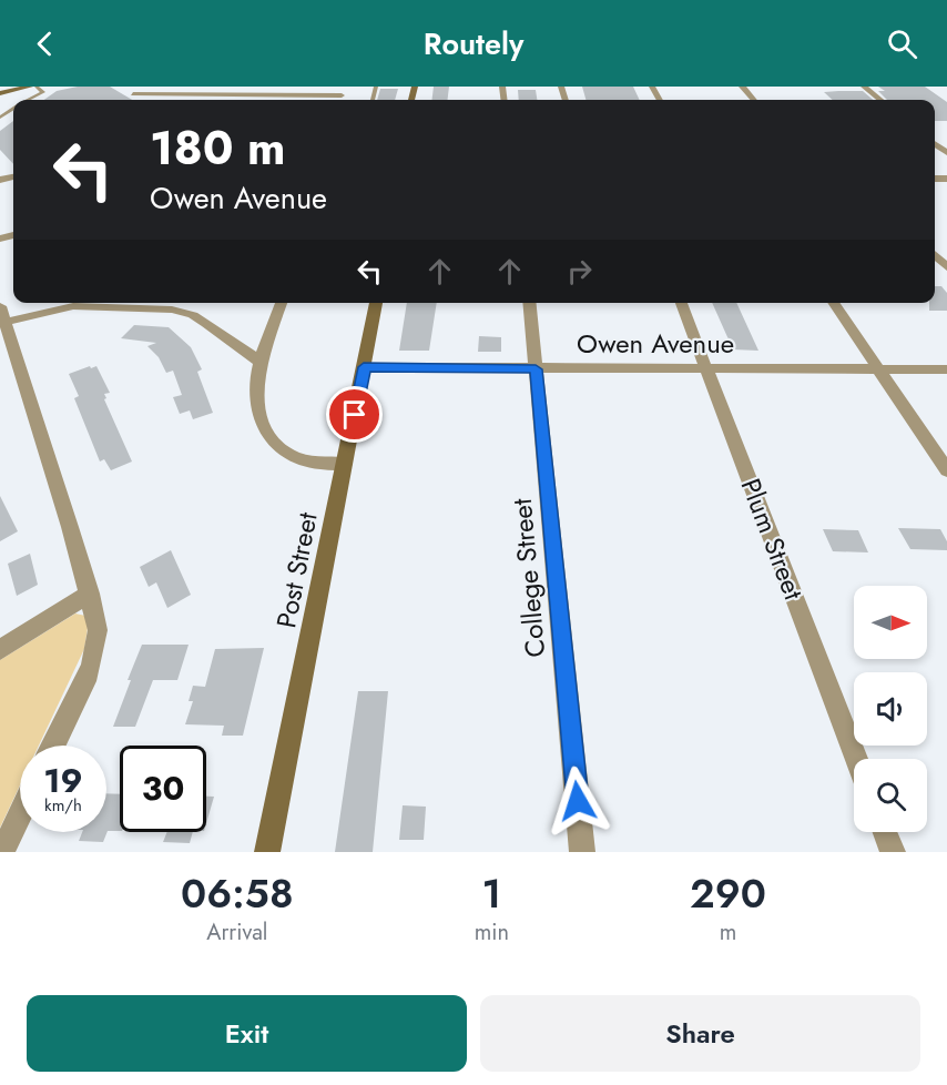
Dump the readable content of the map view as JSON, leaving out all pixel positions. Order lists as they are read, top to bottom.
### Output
{
  "streets": {
    "main road": ["Post Street"],
    "street": ["Owen Avenue", "Plum Street", "College Street"]
  },
  "crossings": [
    ["Owen Avenue", "Plum Street"],
    ["Owen Avenue", "Post Street"],
    ["Owen Avenue", "College Street"]
  ],
  "north": "right",
  "page": {
    "header": "Routely",
    "turn": ["180 m", "Owen Avenue"],
    "speed": "19 km/h",
    "limit": "30",
    "eta": [
      "06:58",
      "Arrival",
      "1",
      "min",
      "290",
      "m"
    ],
    "buttons": ["Exit", "Share"]
  }
}
